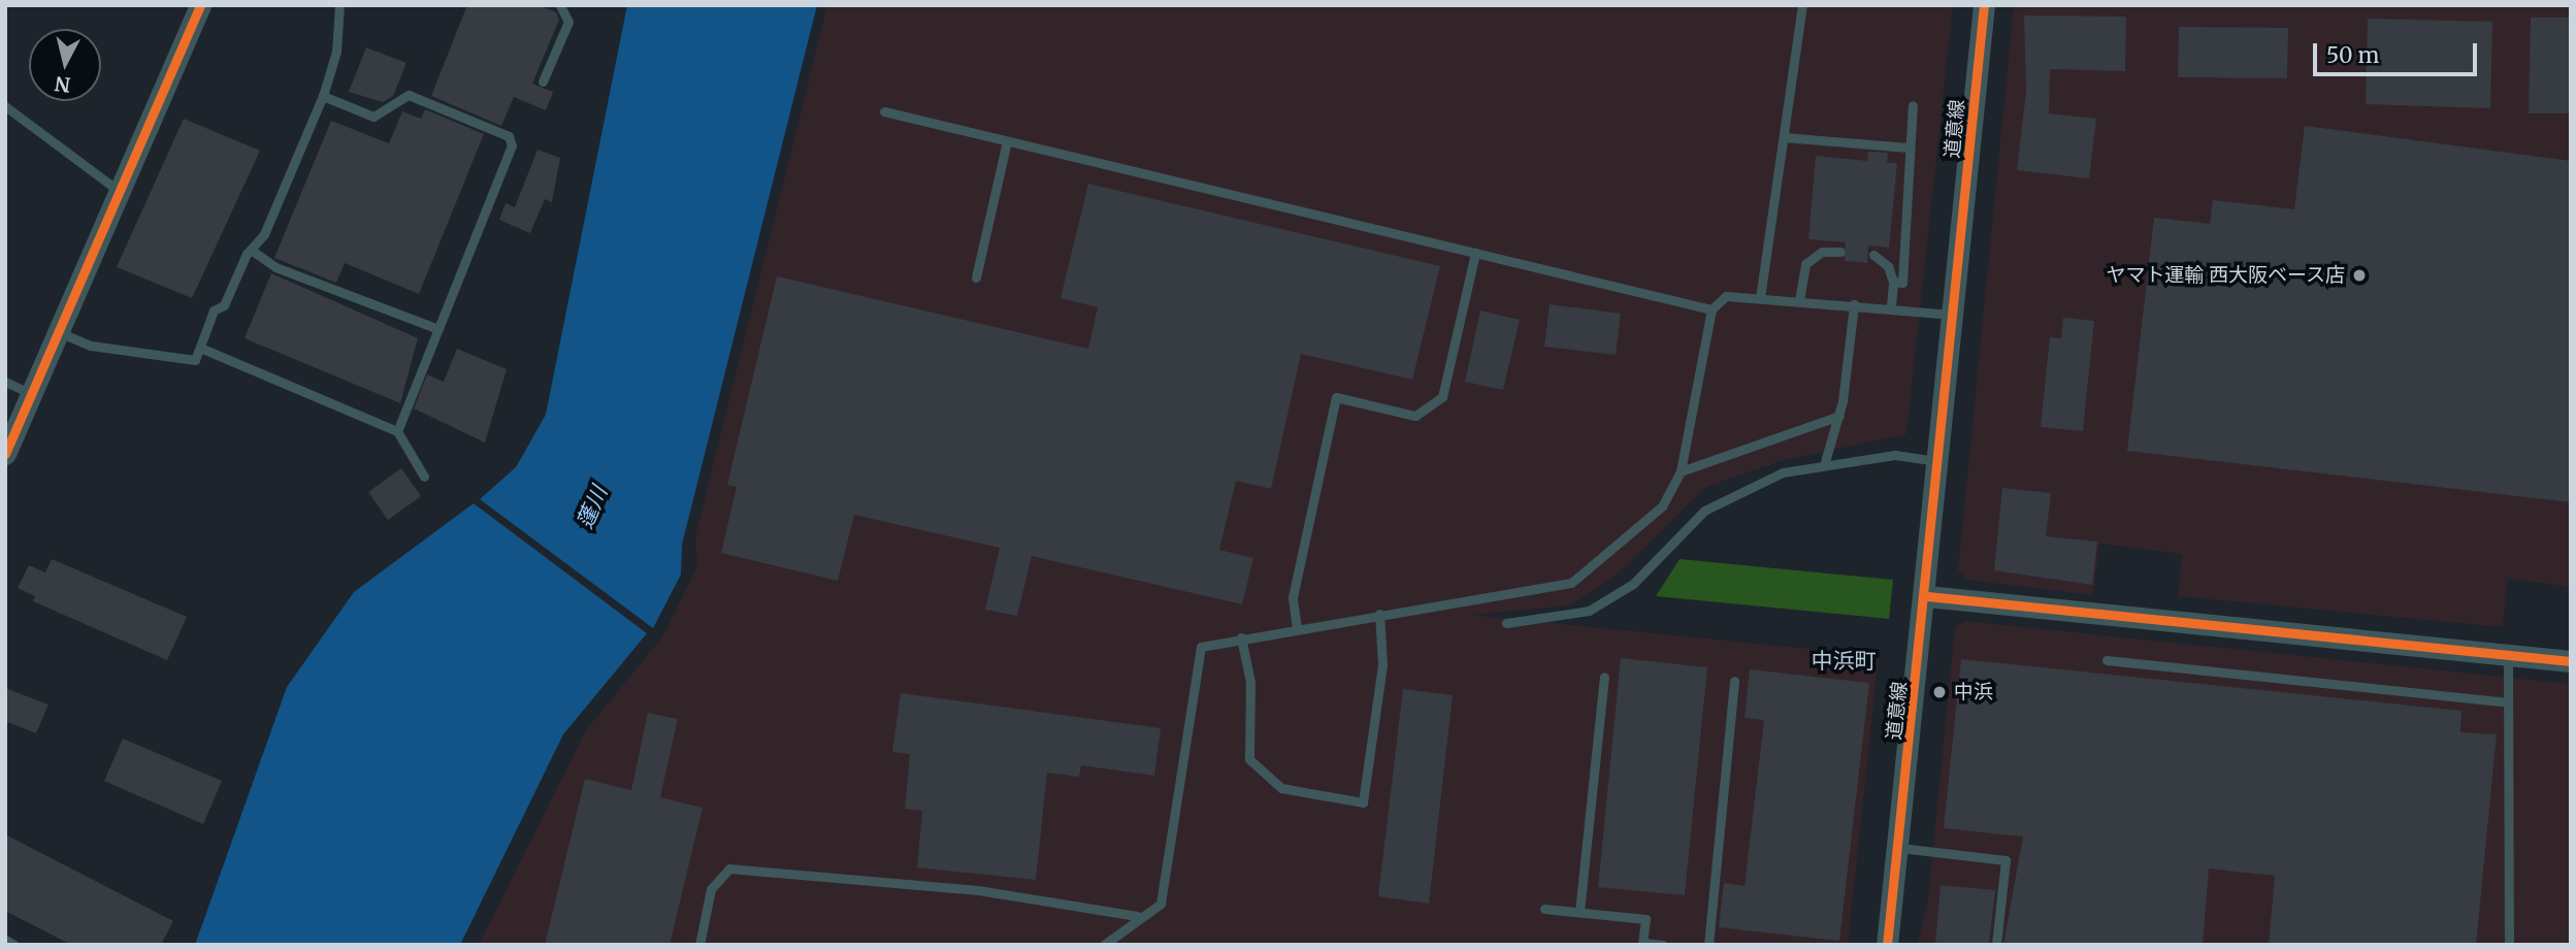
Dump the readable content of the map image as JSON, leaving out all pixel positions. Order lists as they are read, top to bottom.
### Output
{
  "streets": {
    "street": ["道意線"]
  },
  "districts": ["中浜町"],
  "water": ["蓬川"],
  "places": ["ヤマト運輸 西大阪ベース店", "中浜"],
  "scale_bar": "50 m",
  "north": "bottom"
}
